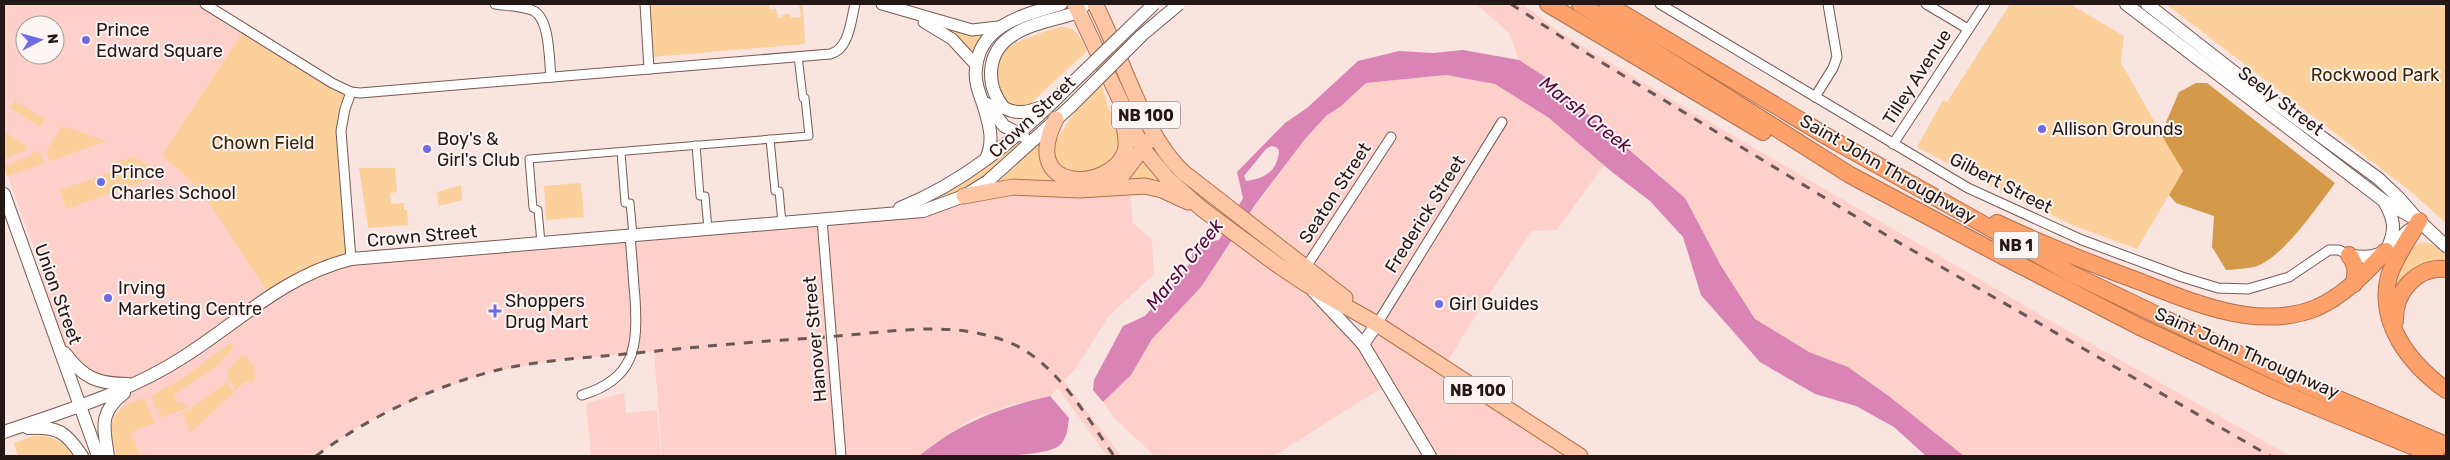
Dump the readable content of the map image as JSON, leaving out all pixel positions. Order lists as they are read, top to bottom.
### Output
{
  "streets": {
    "highway": ["Saint John Throughway", "NB 1"],
    "main road": [
      "Seely Street",
      "NB 100",
      "Crown Street",
      "Union Street"
    ],
    "street": [
      "Tilley Avenue",
      "Gilbert Street",
      "Seaton Street",
      "Frederick Street",
      "Hanover Street"
    ]
  },
  "crossings": [
    ["Tilley Avenue", "Gilbert Street"],
    ["NB 100", "Seaton Street"],
    ["NB 100", "Frederick Street"],
    ["Crown Street", "Union Street"],
    ["Crown Street", "Hanover Street"]
  ],
  "water": ["Marsh Creek"],
  "parks": ["Rockwood Park", "Chown Field"],
  "places": {
    "other": [
      "Prince Edward Square",
      "Allison Grounds",
      "Boy's & Girl's Club",
      "Prince Charles School",
      "Irving Marketing Centre",
      "Girl Guides"
    ],
    "health": ["Shoppers Drug Mart"]
  },
  "north": "right"
}
